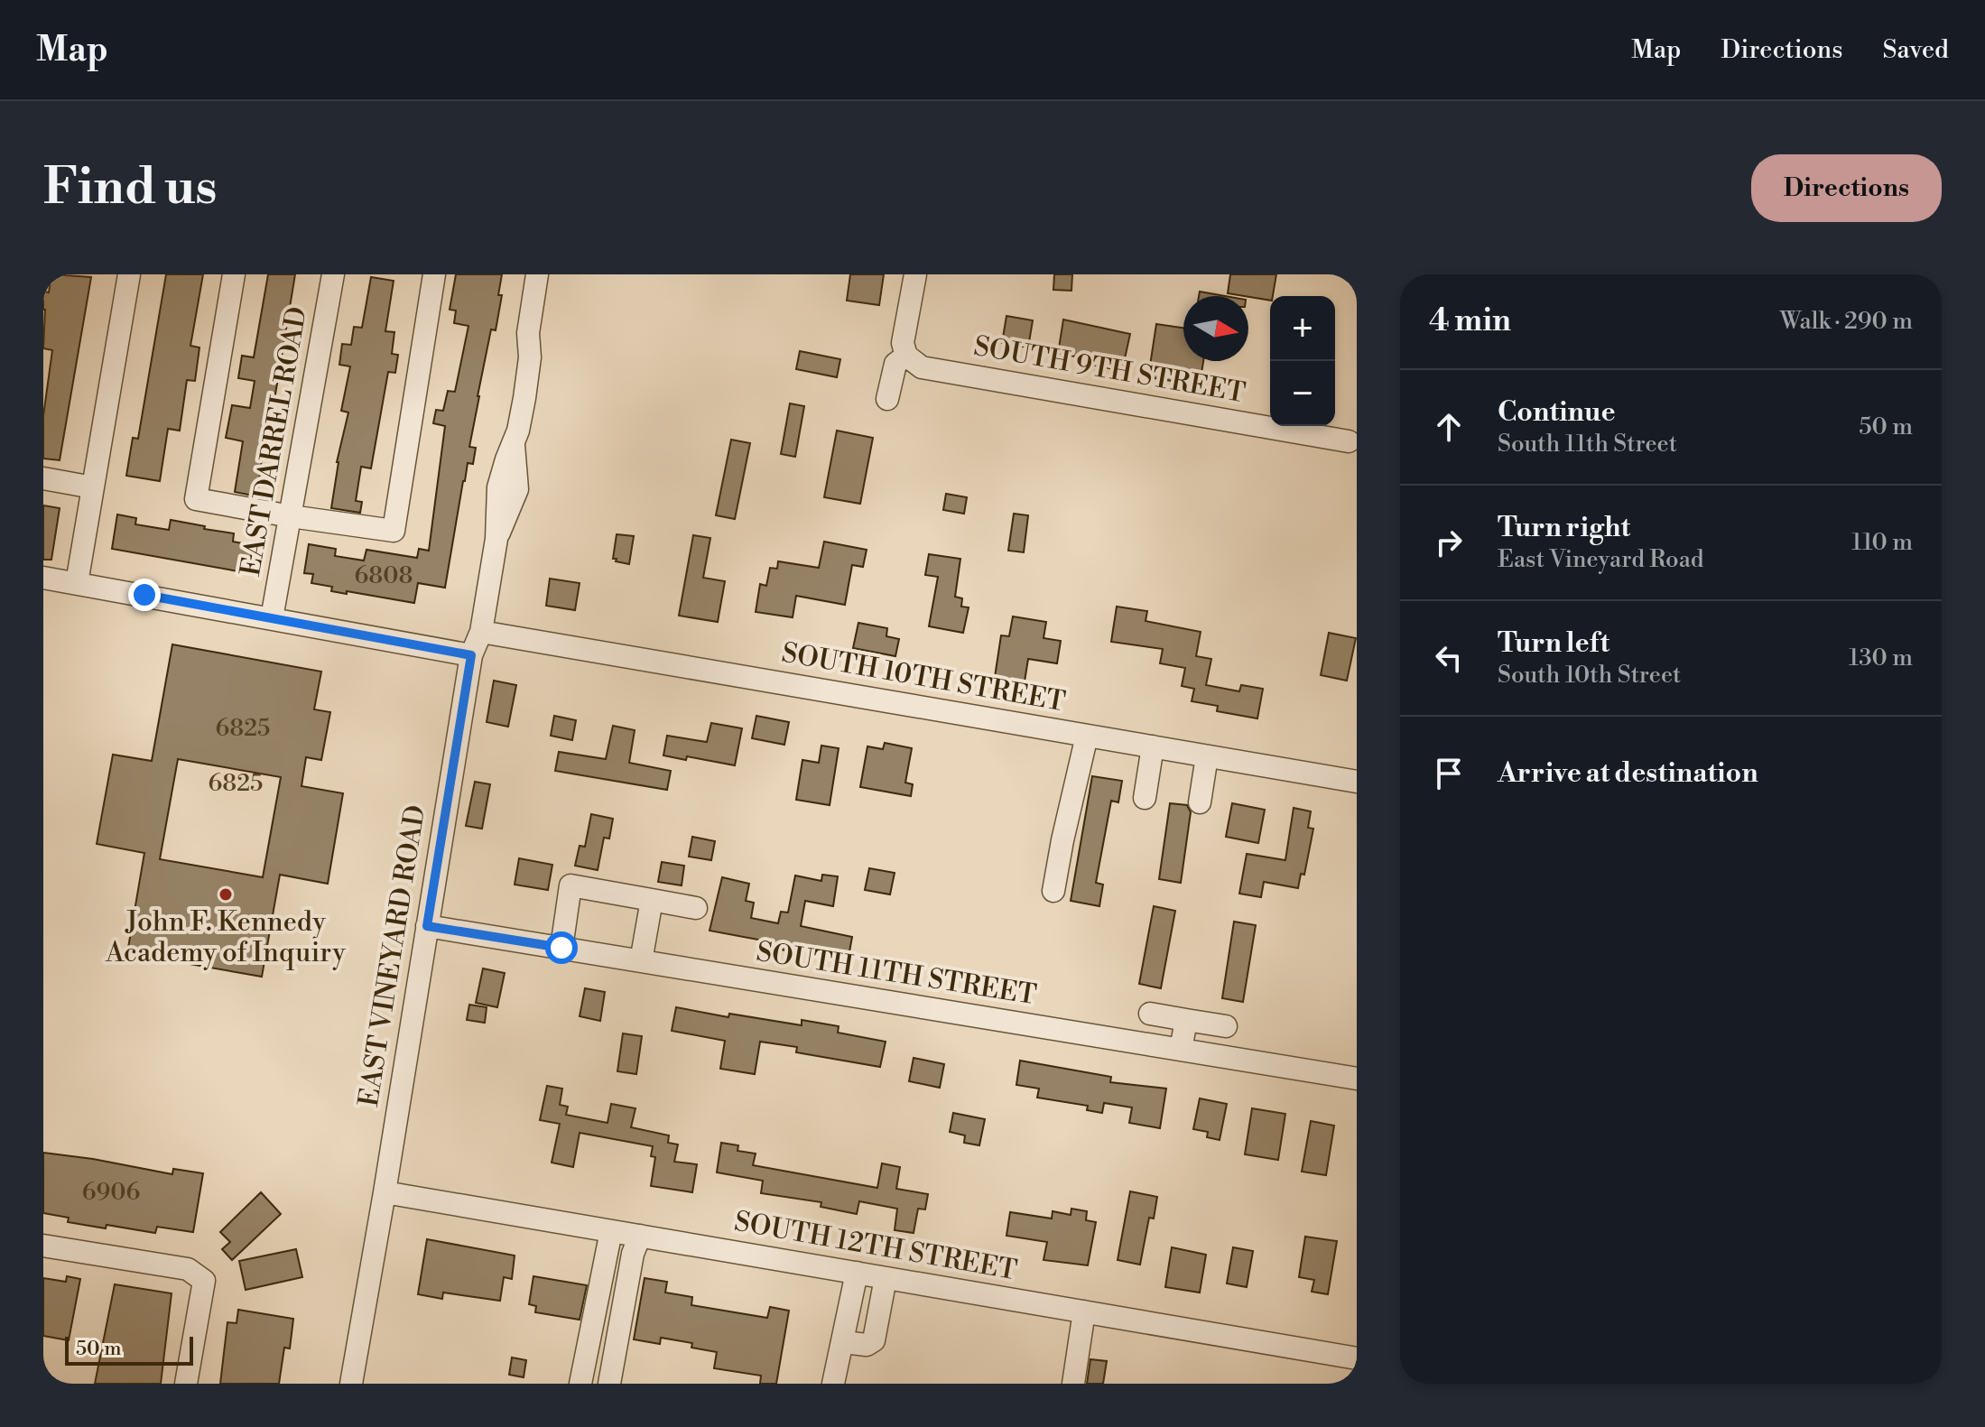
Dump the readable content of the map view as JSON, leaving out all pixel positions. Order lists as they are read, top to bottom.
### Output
{
  "streets": {
    "street": [
      "SOUTH 9TH STREET",
      "EAST DARREL ROAD",
      "SOUTH 10TH STREET",
      "EAST VINEYARD ROAD",
      "SOUTH 11TH STREET",
      "SOUTH 12TH STREET"
    ]
  },
  "crossings": [
    ["SOUTH 10TH STREET", "EAST VINEYARD ROAD"],
    ["EAST VINEYARD ROAD", "SOUTH 11TH STREET"],
    ["EAST VINEYARD ROAD", "SOUTH 12TH STREET"]
  ],
  "places": ["John F. Kennedy Academy of Inquiry"],
  "house_numbers": [
    "6808",
    "6825",
    "6825",
    "6906"
  ],
  "scale_bar": "50 m",
  "north": "right",
  "page": {
    "header": "Map",
    "nav": ["Map", "Directions", "Saved"],
    "buttons": "Directions",
    "title": "Find us",
    "heading": ["4 min", "Walk · 290 m"],
    "map_buttons": ["+", "−"],
    "list": [
      ["Continue", "South 11th Street", "50 m"],
      ["Turn right", "East Vineyard Road", "110 m"],
      ["Turn left", "South 10th Street", "130 m"],
      "Arrive at destination"
    ],
    "scale": "50 m"
  }
}
